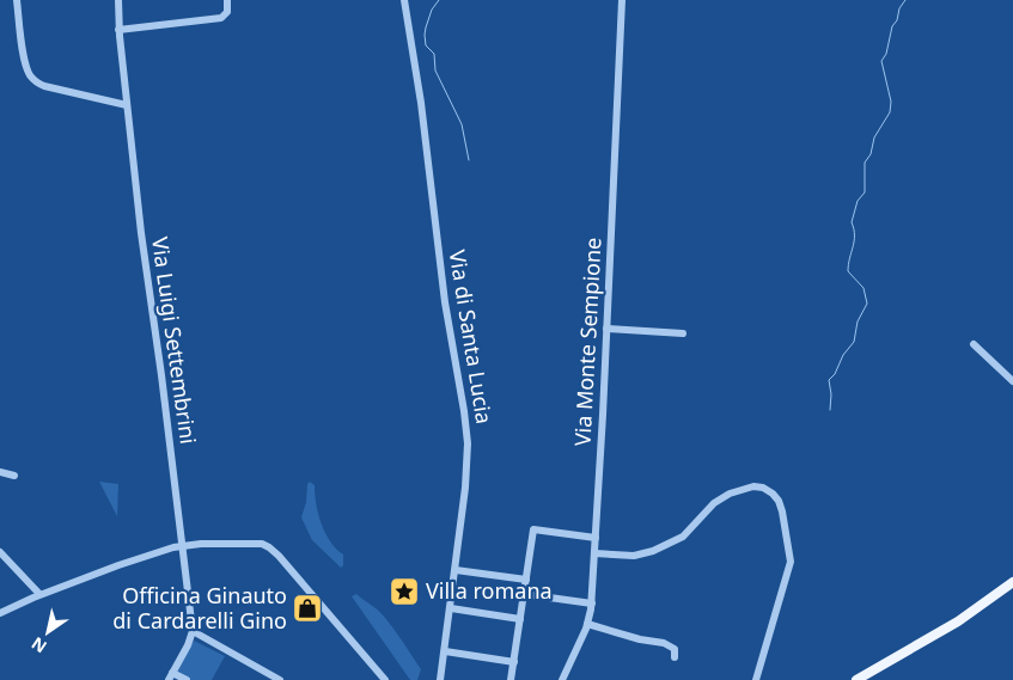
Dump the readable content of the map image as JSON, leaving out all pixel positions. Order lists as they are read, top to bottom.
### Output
{
  "streets": {
    "street": ["Via di Santa Lucia", "Via Luigi Settembrini", "Via Monte Sempione"]
  },
  "places": {
    "place": ["Villa romana"],
    "shop": ["Officina Ginauto di Cardarelli Gino"]
  },
  "north": "bottom left"
}
